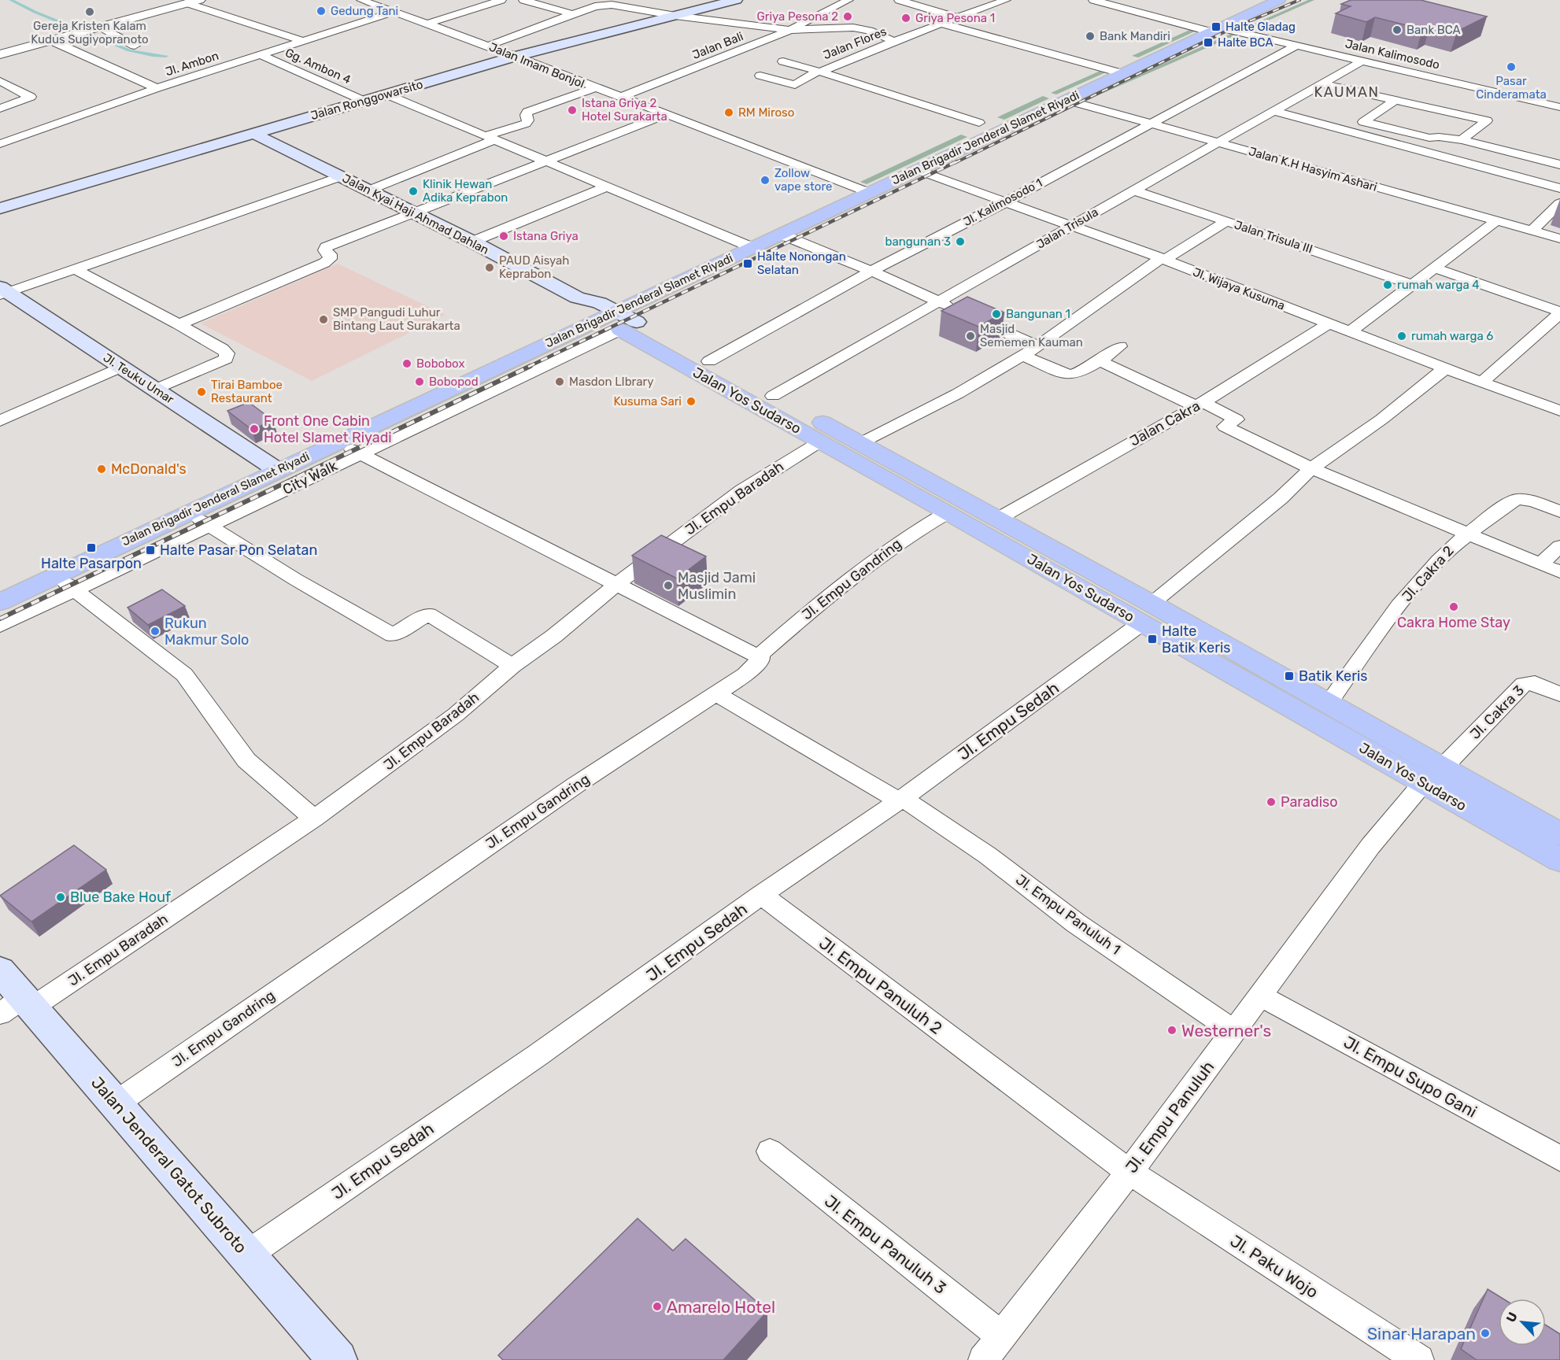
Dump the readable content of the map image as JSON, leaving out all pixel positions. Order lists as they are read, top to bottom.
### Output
{
  "streets": {
    "main road": [
      "Jalan Ronggowarsito",
      "Jalan Brigadir Jenderal Slamet Riyadi",
      "Jalan Kyai Haji Ahmad Dahlan",
      "Jl. Teuku Umar",
      "Jalan Yos Sudarso",
      "Jalan Jenderal Gatot Subroto"
    ],
    "street": [
      "Jalan Flores",
      "Jalan Bali",
      "Jalan Kalimosodo",
      "Jl. Ambon",
      "Jalan Imam Bonjol",
      "Gg. Ambon 4",
      "Jalan K.H Hasyim Ashari",
      "Jl. Kalimosodo 1",
      "Jalan Trisula",
      "Jalan Trisula III",
      "Jl. Wijaya Kusuma",
      "Jalan Cakra",
      "City Walk",
      "Jl. Empu Baradah",
      "Jl. Cakra 2",
      "Jl. Empu Gandring",
      "Jl. Cakra 3",
      "Jl. Empu Sedah",
      "Jl. Empu Panuluh 1",
      "Jl. Empu Panuluh 2",
      "Jl. Empu Supo Gani",
      "Jl. Empu Panuluh",
      "Jl. Empu Panuluh 3",
      "Jl. Paku Wojo"
    ]
  },
  "crossings": [
    ["Jalan Bali", "Jalan Imam Bonjol"],
    ["Jalan Kalimosodo", "Jalan Brigadir Jenderal Slamet Riyadi"],
    ["Jalan Kalimosodo", "Jl. Kalimosodo 1"],
    ["Jalan Kalimosodo", "Jalan Trisula"],
    ["Jl. Ambon", "Jalan Imam Bonjol"],
    ["Jl. Ambon", "Gg. Ambon 4"],
    ["Jalan Imam Bonjol", "Jalan Ronggowarsito"],
    ["Jalan Imam Bonjol", "Jalan Brigadir Jenderal Slamet Riyadi"],
    ["Gg. Ambon 4", "Jalan Ronggowarsito"],
    ["Jalan Ronggowarsito", "Jalan Kyai Haji Ahmad Dahlan"],
    ["Jalan Brigadir Jenderal Slamet Riyadi", "Jalan K.H Hasyim Ashari"],
    ["Jalan Brigadir Jenderal Slamet Riyadi", "Jalan Kyai Haji Ahmad Dahlan"],
    ["Jalan Brigadir Jenderal Slamet Riyadi", "Jl. Wijaya Kusuma"],
    ["Jalan Brigadir Jenderal Slamet Riyadi", "Jl. Teuku Umar"],
    ["Jalan Brigadir Jenderal Slamet Riyadi", "Jalan Yos Sudarso"],
    ["Jalan Brigadir Jenderal Slamet Riyadi", "City Walk"],
    ["Jalan K.H Hasyim Ashari", "Jl. Kalimosodo 1"],
    ["Jalan K.H Hasyim Ashari", "Jalan Trisula"],
    ["Jl. Kalimosodo 1", "Jl. Wijaya Kusuma"],
    ["Jl. Kalimosodo 1", "Jalan Yos Sudarso"],
    ["Jalan Kyai Haji Ahmad Dahlan", "Jalan Yos Sudarso"],
    ["Jalan Kyai Haji Ahmad Dahlan", "City Walk"],
    ["Jalan Trisula", "Jalan Trisula III"],
    ["Jalan Trisula", "Jl. Wijaya Kusuma"],
    ["Jalan Trisula", "Jalan Yos Sudarso"],
    ["Jl. Wijaya Kusuma", "Jalan Cakra"],
    ["Jl. Wijaya Kusuma", "Jl. Empu Sedah"],
    ["Jalan Yos Sudarso", "Jalan Cakra"],
    ["Jalan Yos Sudarso", "City Walk"],
    ["Jalan Yos Sudarso", "Jl. Empu Baradah"],
    ["Jalan Yos Sudarso", "Jl. Cakra 2"],
    ["Jalan Yos Sudarso", "Jl. Empu Gandring"],
    ["Jalan Yos Sudarso", "Jl. Cakra 3"],
    ["Jalan Yos Sudarso", "Jl. Empu Sedah"],
    ["Jalan Yos Sudarso", "Jl. Empu Panuluh"],
    ["Jl. Empu Baradah", "Jalan Jenderal Gatot Subroto"],
    ["Jl. Empu Gandring", "Jl. Empu Panuluh 1"],
    ["Jl. Empu Gandring", "Jalan Jenderal Gatot Subroto"],
    ["Jl. Empu Sedah", "Jl. Empu Panuluh 1"],
    ["Jl. Empu Sedah", "Jl. Empu Panuluh 2"],
    ["Jl. Empu Sedah", "Jalan Jenderal Gatot Subroto"],
    ["Jl. Empu Panuluh 1", "Jl. Empu Panuluh"],
    ["Jl. Empu Panuluh 2", "Jl. Empu Panuluh"],
    ["Jl. Empu Panuluh 2", "Jl. Paku Wojo"],
    ["Jl. Empu Supo Gani", "Jl. Empu Panuluh"],
    ["Jl. Empu Panuluh", "Jl. Empu Panuluh 3"],
    ["Jl. Empu Panuluh", "Jl. Paku Wojo"]
  ],
  "districts": ["KAUMAN"],
  "places": {
    "other": [
      "Gedung Tani",
      "Gereja Kristen Kalam Kudus Sugiyopranoto",
      "Griya Pesona 2",
      "Griya Pesona 1",
      "Bank BCA",
      "Bank Mandiri",
      "Pasar Cinderamata",
      "Istana Griya 2 Hotel Surakarta",
      "RM Miroso",
      "Zollow vape store",
      "Klinik Hewan Adika Keprabon",
      "Istana Griya",
      "bangunan 3",
      "PAUD Aisyah Keprabon",
      "rumah warga 4",
      "Bangunan 1",
      "SMP Pangudi Luhur Bintang Laut Surakarta",
      "Masjid Sememen Kauman",
      "rumah warga 6",
      "Bobobox",
      "Bobopod",
      "Masdon LIbrary",
      "Tirai Bamboe Restaurant",
      "Kusuma Sari",
      "Front One Cabin Hotel Slamet Riyadi",
      "McDonald's",
      "Masjid Jami Muslimin",
      "Cakra Home Stay",
      "Rukun Makmur Solo",
      "Paradiso",
      "Blue Bake Houf",
      "Westerner's",
      "Amarelo Hotel",
      "Sinar Harapan"
    ],
    "transit": [
      "Halte Gladag",
      "Halte BCA",
      "Halte Nonongan Selatan",
      "Halte Pasarpon",
      "Halte Pasar Pon Selatan",
      "Halte Batik Keris",
      "Batik Keris"
    ]
  },
  "north": "top left"
}
